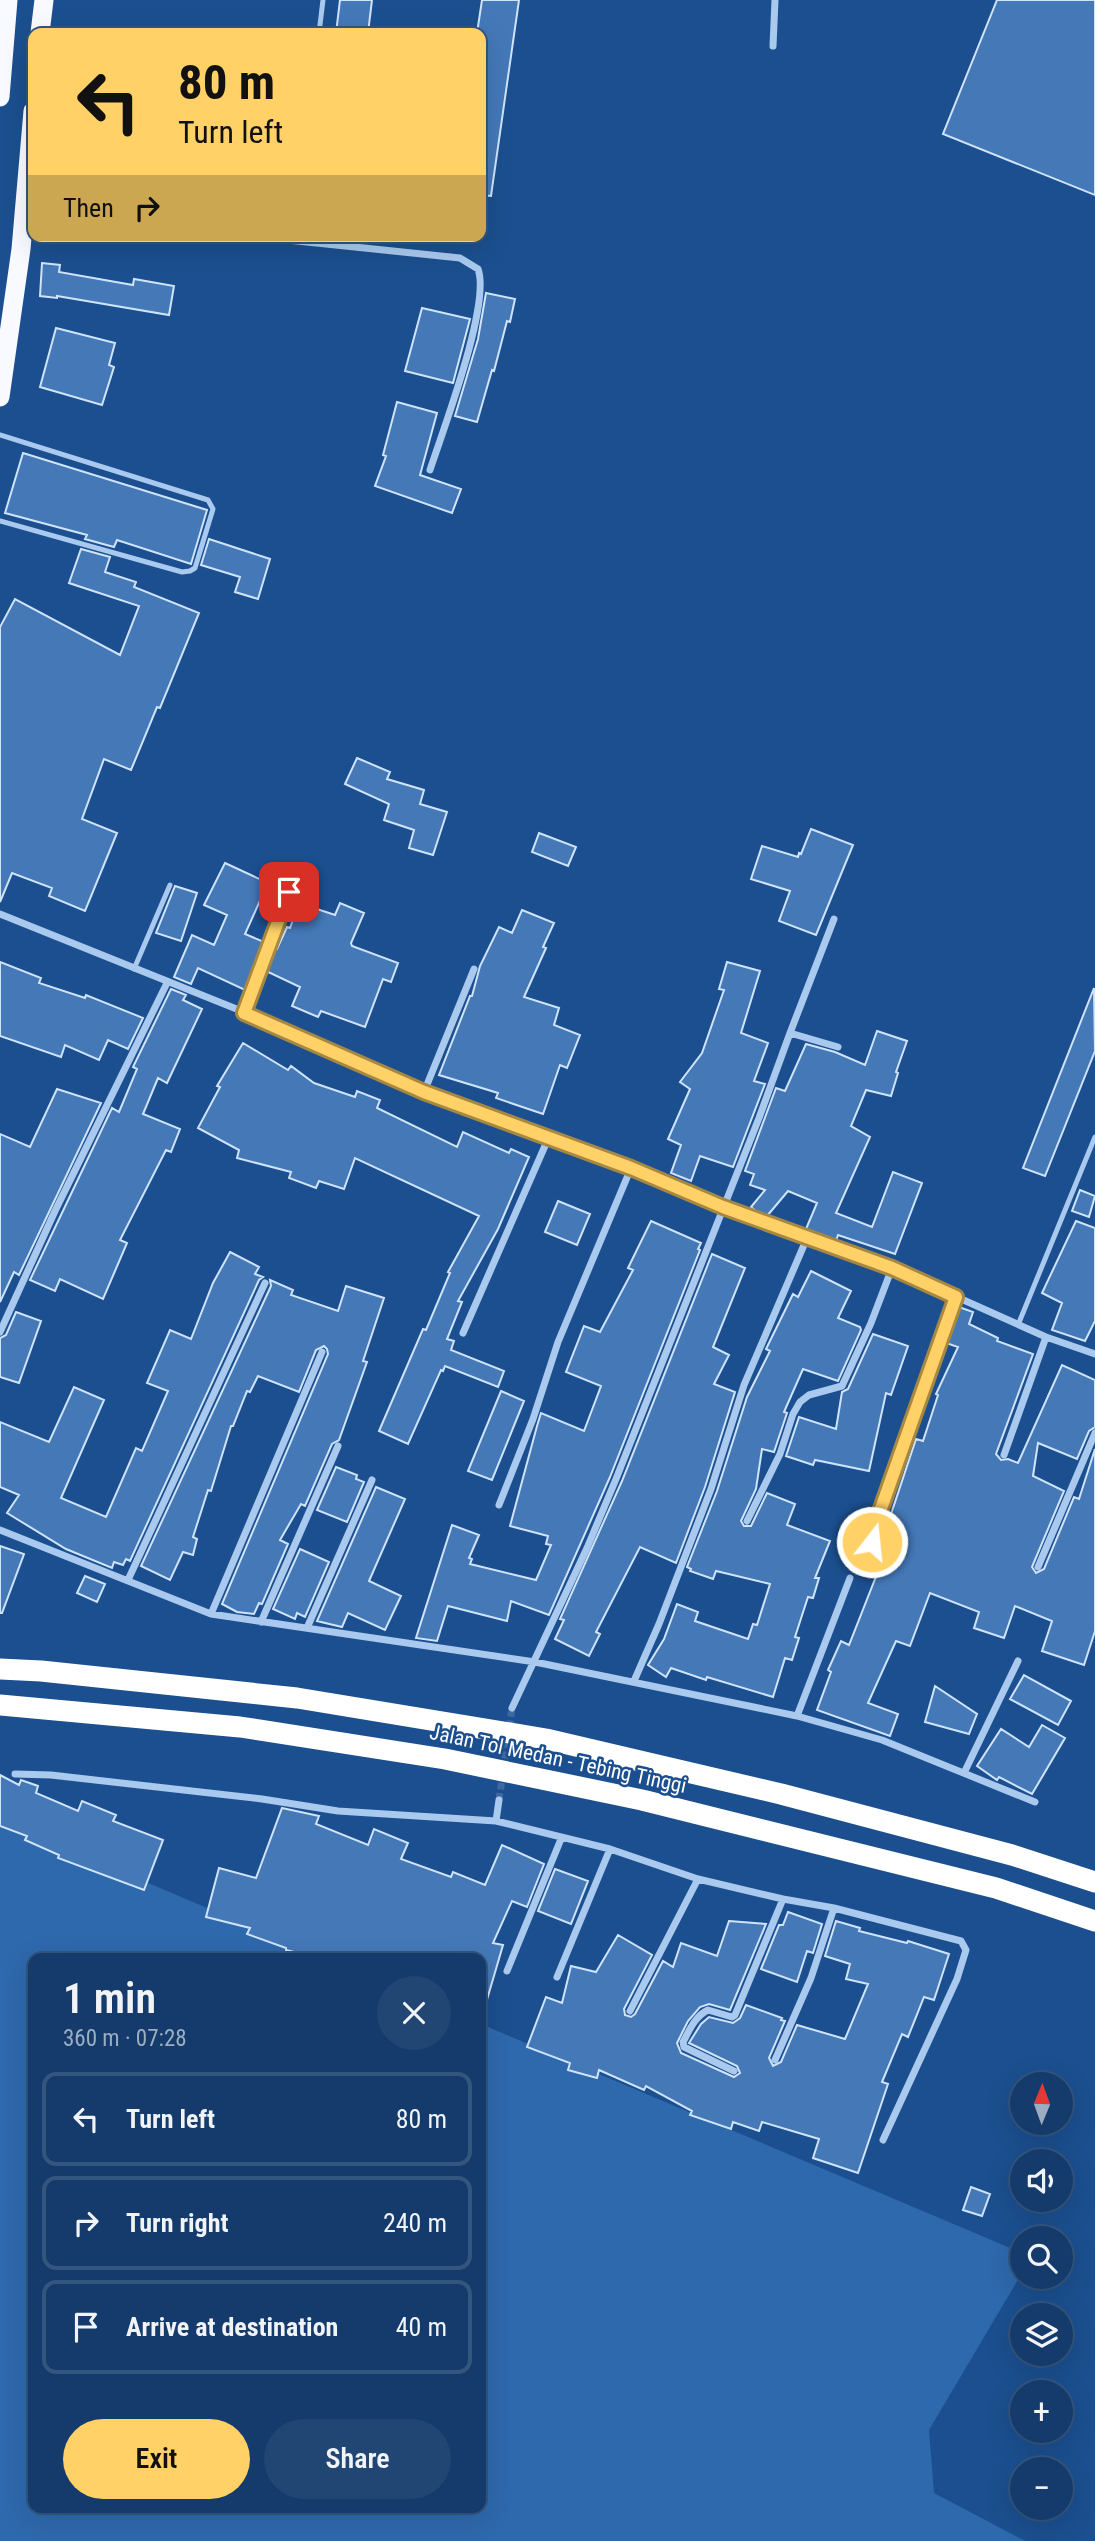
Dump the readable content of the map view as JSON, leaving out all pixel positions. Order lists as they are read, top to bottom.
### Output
{
  "streets": {
    "highway": ["Jalan Tol Medan - Tebing Tinggi"]
  },
  "north": "top",
  "page": {
    "turn": ["80 m", "Turn left"],
    "then": "Then",
    "heading": ["1 min", "360 m · 07:28"],
    "map_buttons": ["+", "−"],
    "list": [
      {
        "name": "Turn left",
        "value": "80 m"
      },
      {
        "name": "Turn right",
        "value": "240 m"
      },
      {
        "name": "Arrive at destination",
        "value": "40 m"
      }
    ],
    "buttons": ["Exit", "Share"]
  }
}
